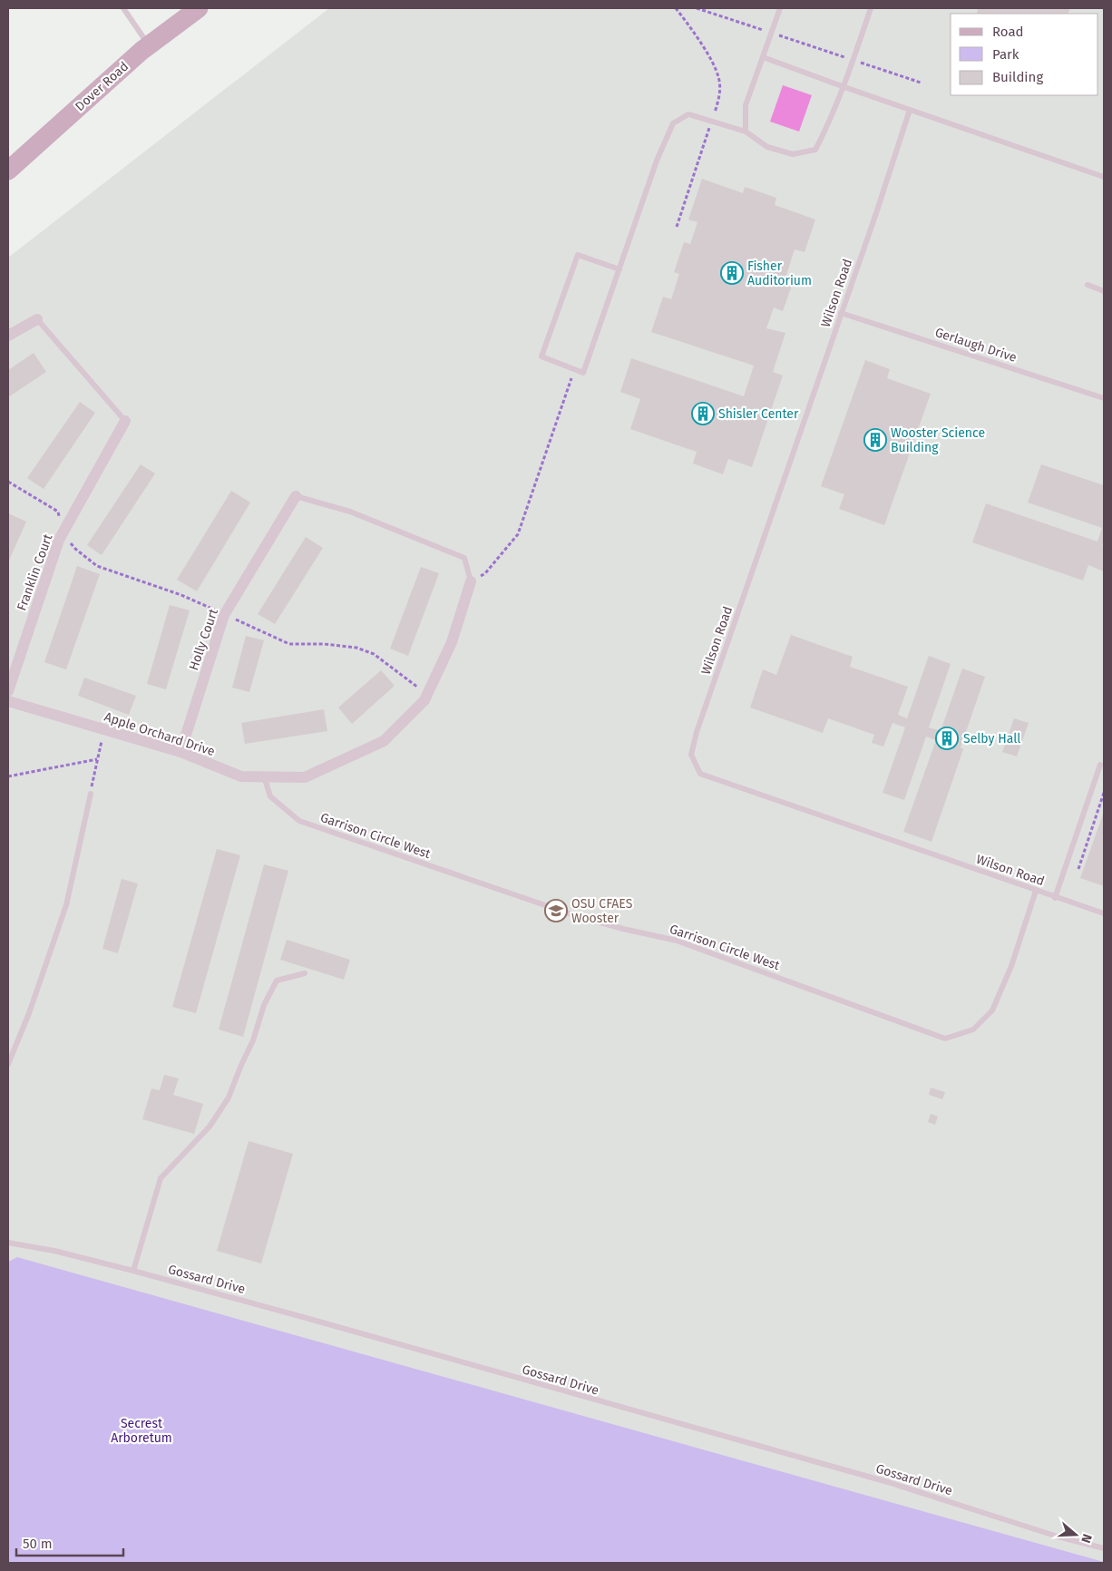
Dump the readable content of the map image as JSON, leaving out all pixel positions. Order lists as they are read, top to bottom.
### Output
{
  "streets": {
    "main road": ["Dover Road"],
    "street": ["Franklin Court", "Holly Court", "Apple Orchard Drive"],
    "lane": [
      "Wilson Road",
      "Gerlaugh Drive",
      "Garrison Circle West",
      "Gossard Drive"
    ]
  },
  "crossings": [
    ["Wilson Road", "Gerlaugh Drive"],
    ["Wilson Road", "Garrison Circle West"],
    ["Holly Court", "Apple Orchard Drive"],
    ["Apple Orchard Drive", "Garrison Circle West"]
  ],
  "parks": ["Secrest Arboretum"],
  "places": {
    "building": [
      "Fisher Auditorium",
      "Shisler Center",
      "Wooster Science Building",
      "Selby Hall"
    ],
    "school or university": ["OSU CFAES Wooster"]
  },
  "legend": ["Road", "Park", "Building"],
  "scale_bar": "50 m",
  "north": "right"
}
